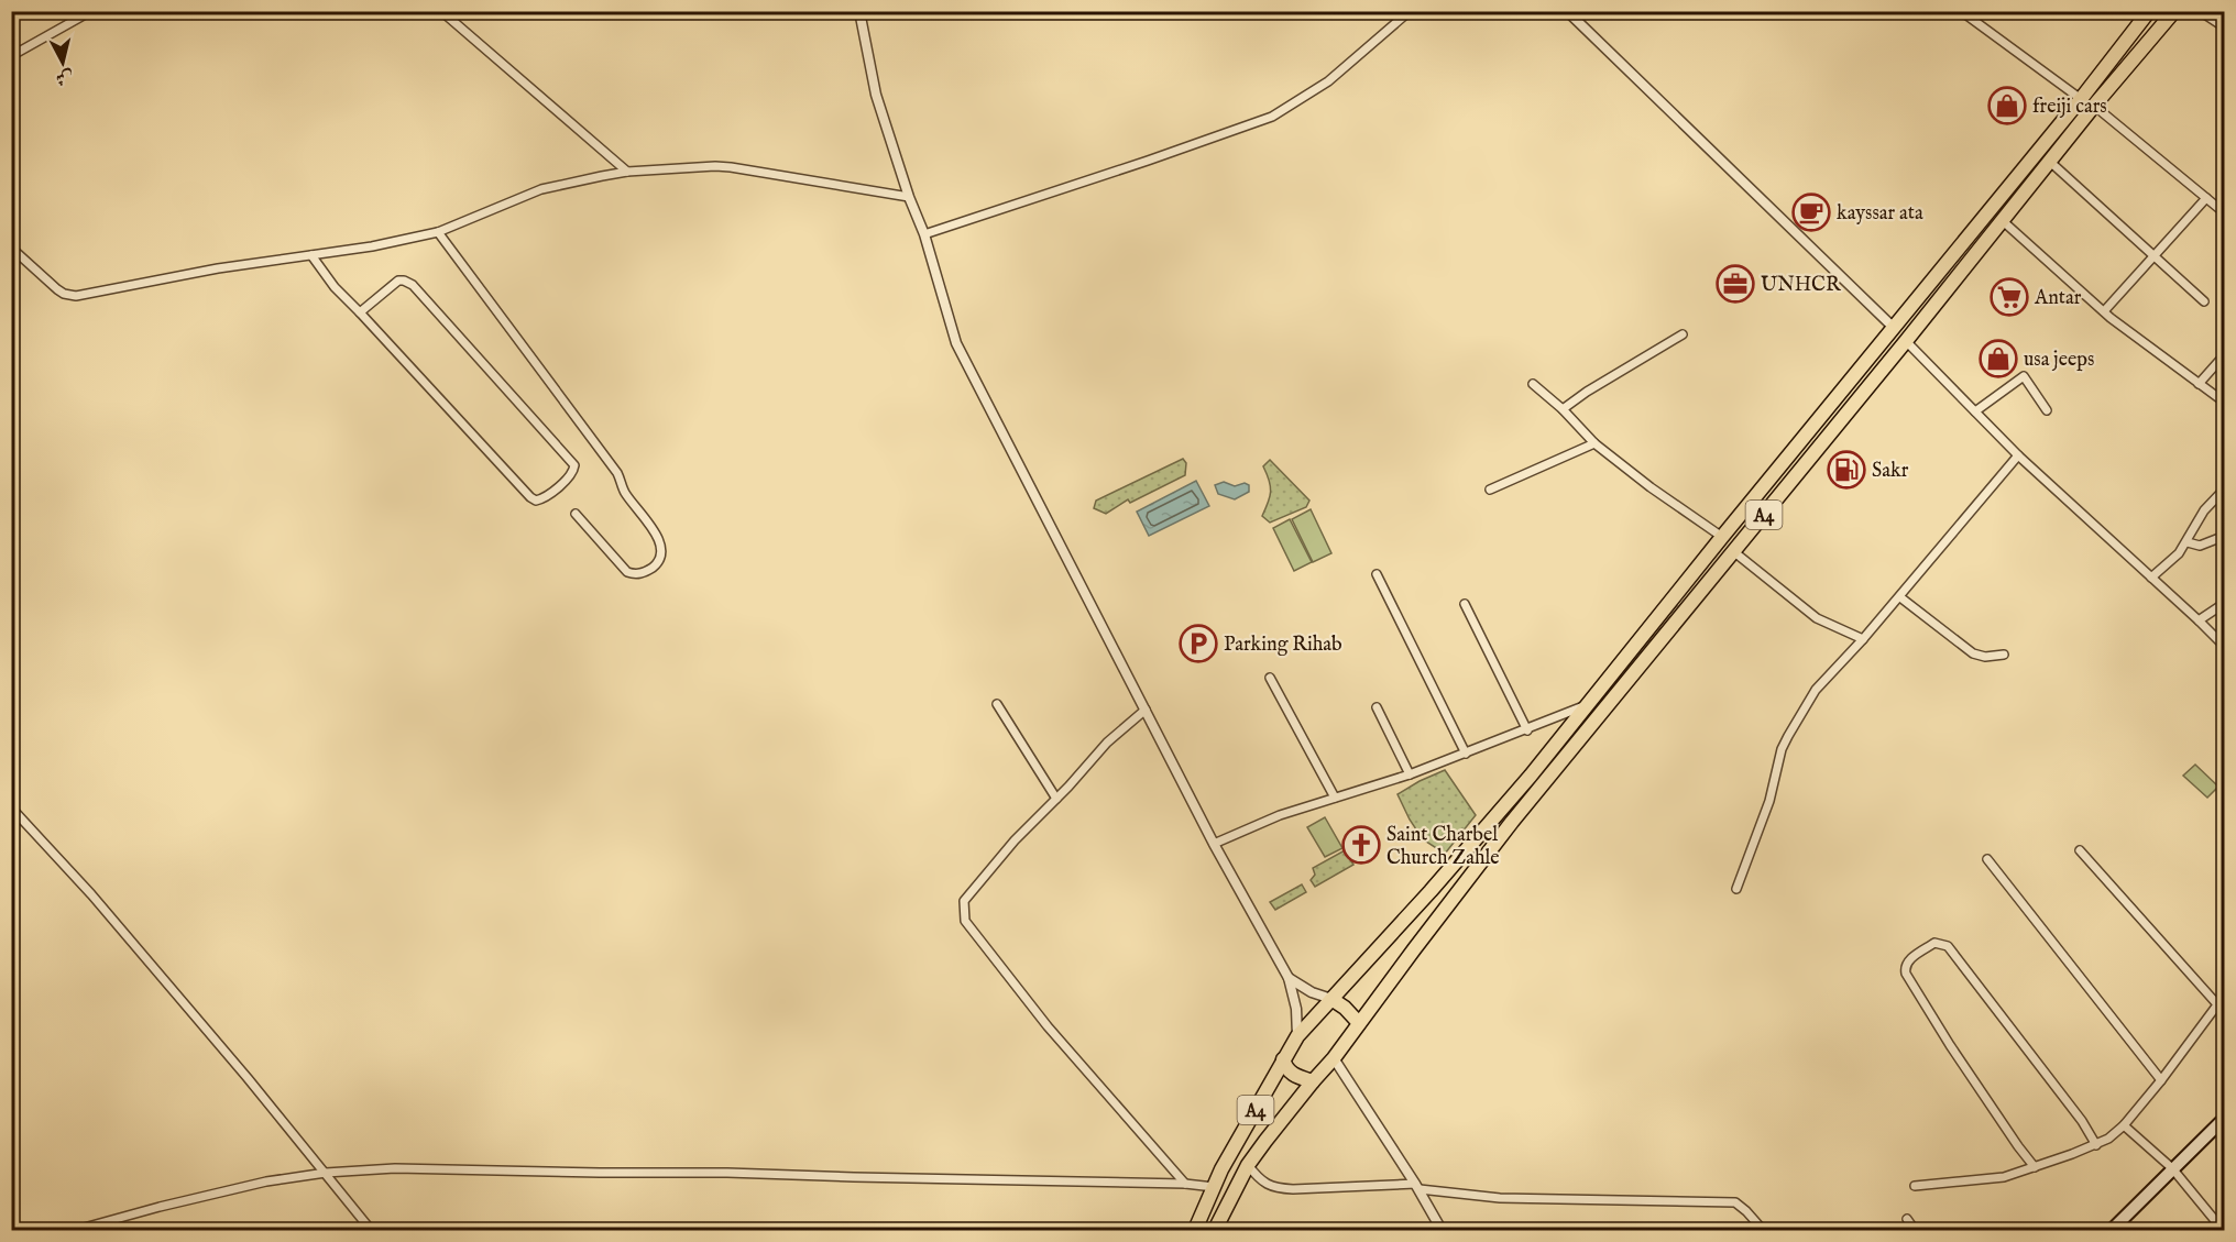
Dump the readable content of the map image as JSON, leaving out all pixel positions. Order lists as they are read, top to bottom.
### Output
{
  "streets": {
    "highway": ["A4"]
  },
  "places": {
    "shop": ["freiji cars", "usa jeeps"],
    "cafe": ["kayssar ata"],
    "office": ["UNHCR"],
    "supermarket": ["Antar"],
    "fuel station": ["Sakr"],
    "parking": ["Parking Rihab"],
    "church": ["Saint Charbel Church Zahle"]
  },
  "north": "bottom"
}
